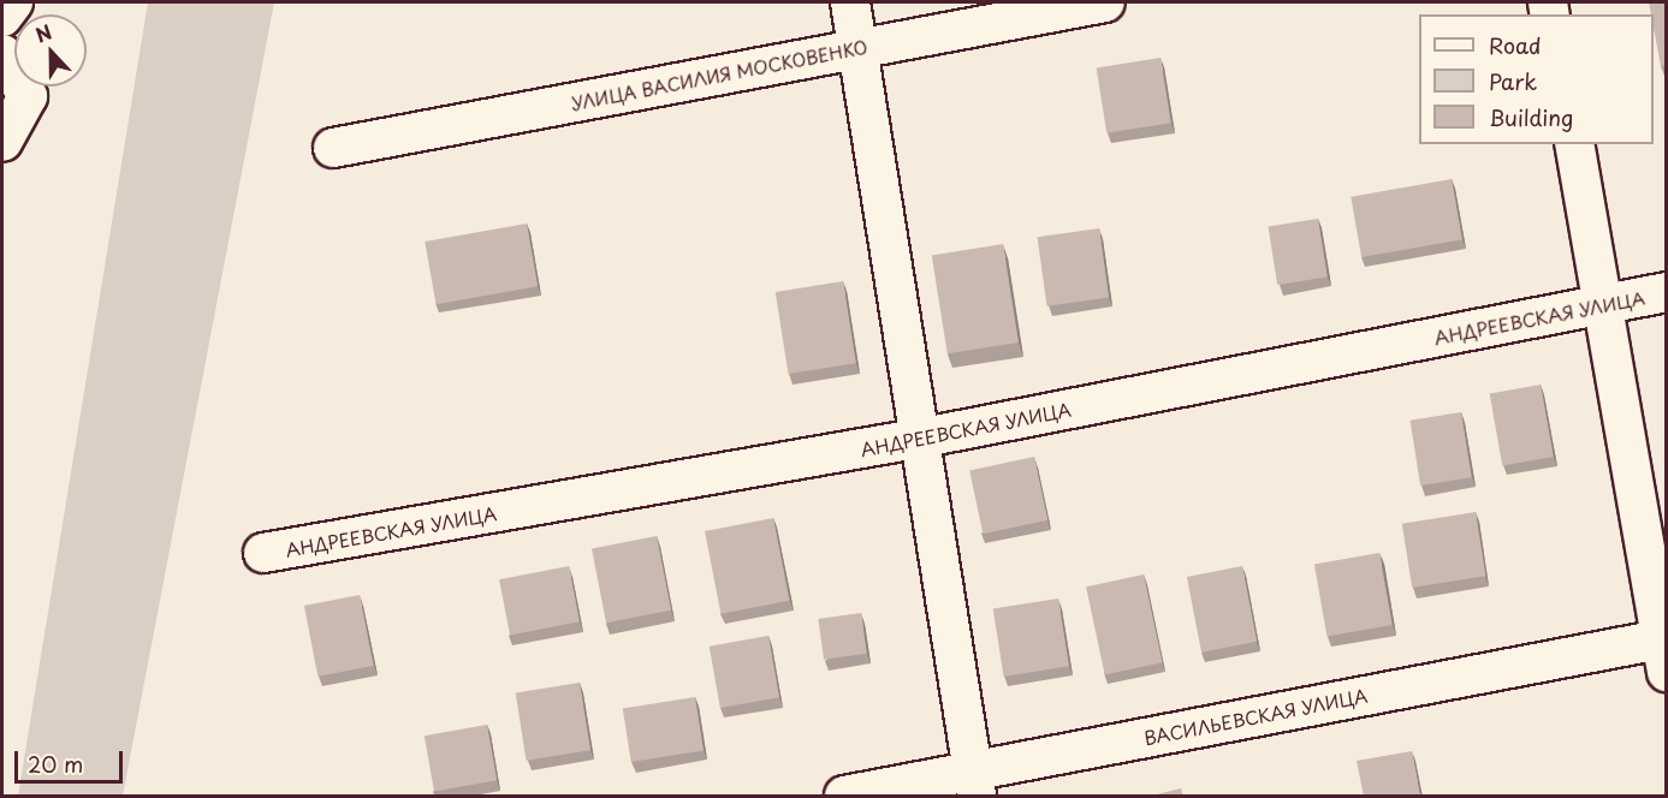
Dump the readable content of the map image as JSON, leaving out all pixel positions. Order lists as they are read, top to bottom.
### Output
{
  "streets": {
    "street": ["УЛИЦА ВАСИЛИЯ МОСКОВЕНКО", "АНДРЕЕВСКАЯ УЛИЦА", "ВАСИЛЬЕВСКАЯ УЛИЦА"]
  },
  "legend": ["Road", "Park", "Building"],
  "scale_bar": "20 m",
  "north": "top"
}
